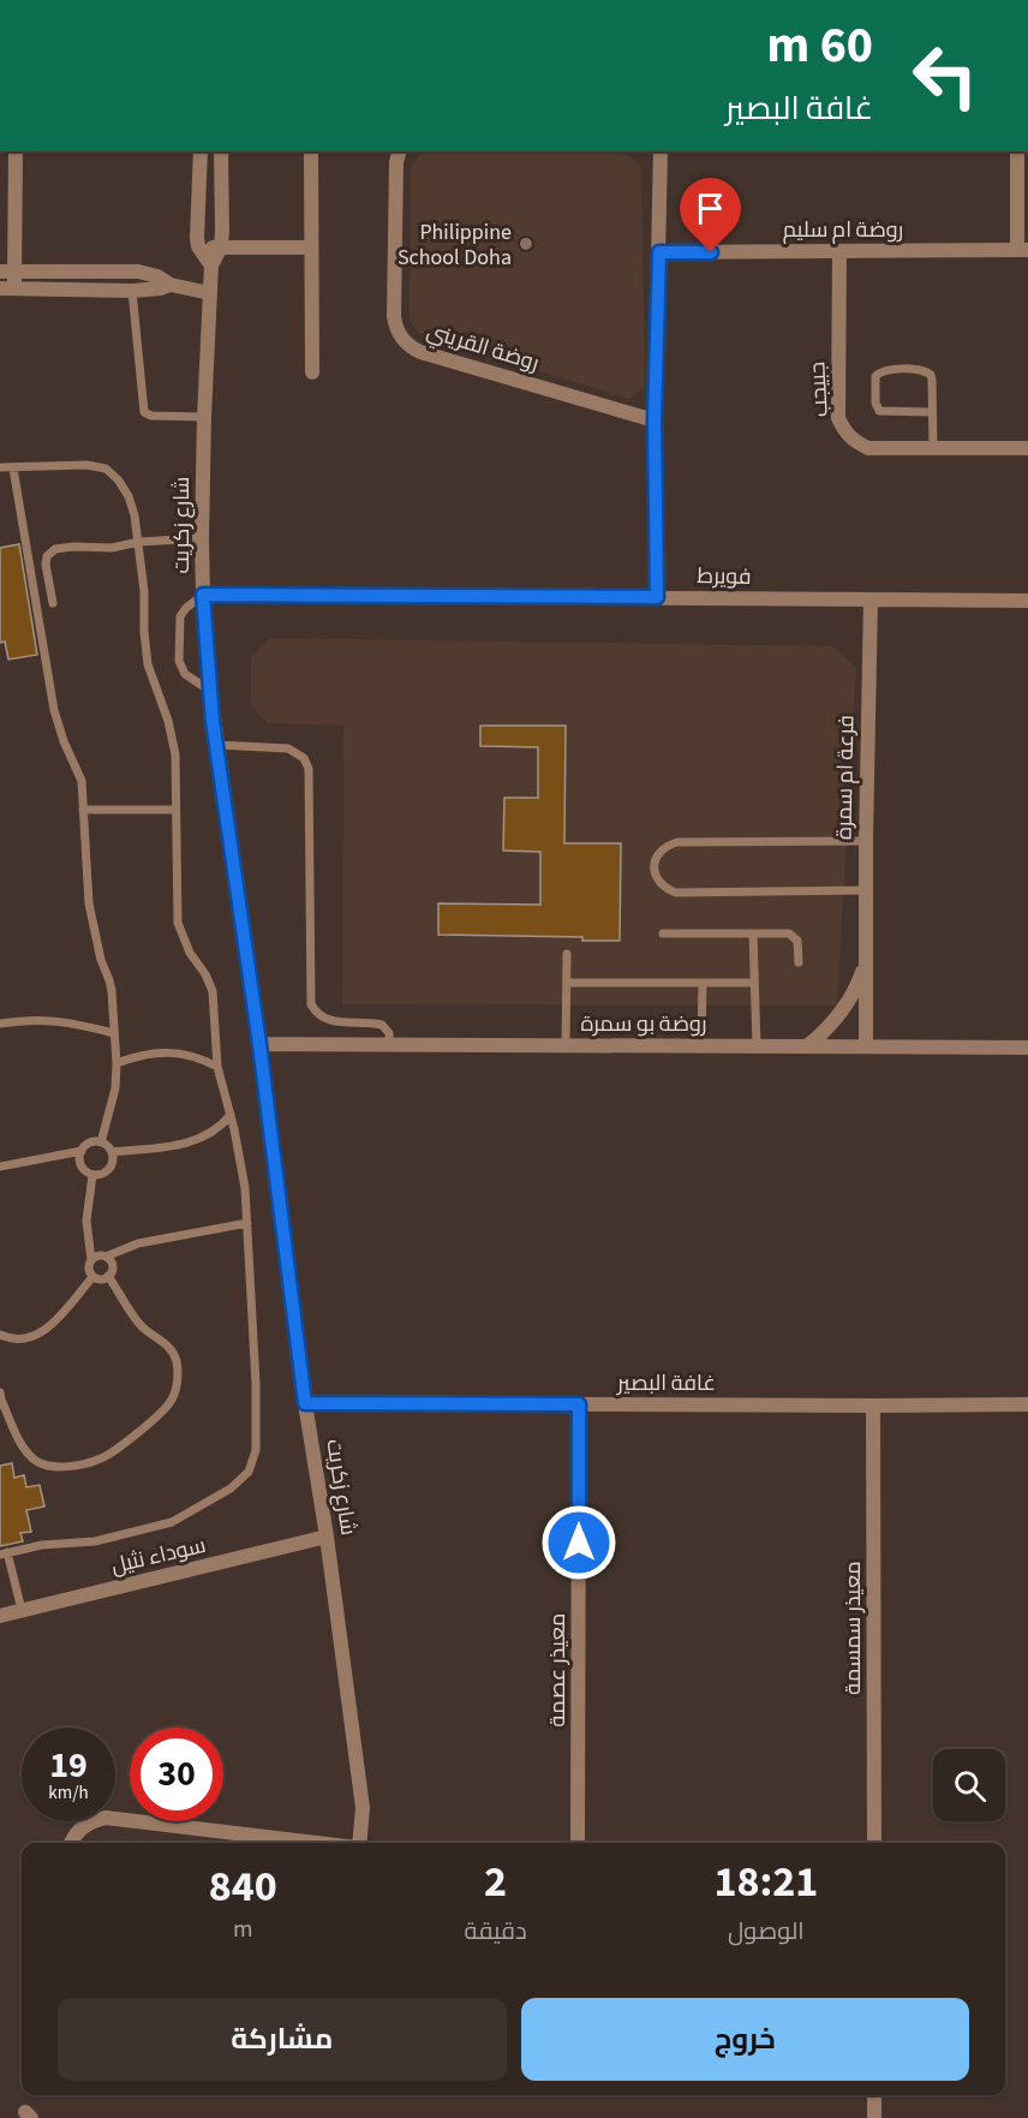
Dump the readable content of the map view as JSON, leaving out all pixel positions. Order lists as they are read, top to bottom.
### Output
{
  "streets": {
    "street": [
      "روضة ام سليم",
      "روضة القريني",
      "جبيجب",
      "شارع زكريت",
      "فويرط",
      "فرعة ام سمرة",
      "روضة بو سمرة",
      "غافة البصير",
      "سوداء نثيل",
      "معيذر سمسمة",
      "معيذر عصمة"
    ]
  },
  "crossings": [
    ["روضة ام سليم", "جبيجب"],
    ["شارع زكريت", "فويرط"],
    ["شارع زكريت", "روضة بو سمرة"],
    ["شارع زكريت", "غافة البصير"],
    ["شارع زكريت", "سوداء نثيل"],
    ["فويرط", "فرعة ام سمرة"],
    ["فرعة ام سمرة", "روضة بو سمرة"],
    ["غافة البصير", "معيذر سمسمة"],
    ["غافة البصير", "معيذر عصمة"]
  ],
  "places": ["Philippine School Doha"],
  "page": {
    "turn": ["60 m", "غافة البصير"],
    "speed": "19 km/h",
    "limit": "30",
    "eta": [
      "18:21",
      "الوصول",
      "2",
      "دقيقة",
      "840",
      "m"
    ],
    "buttons": ["خروج", "مشاركة"]
  }
}
